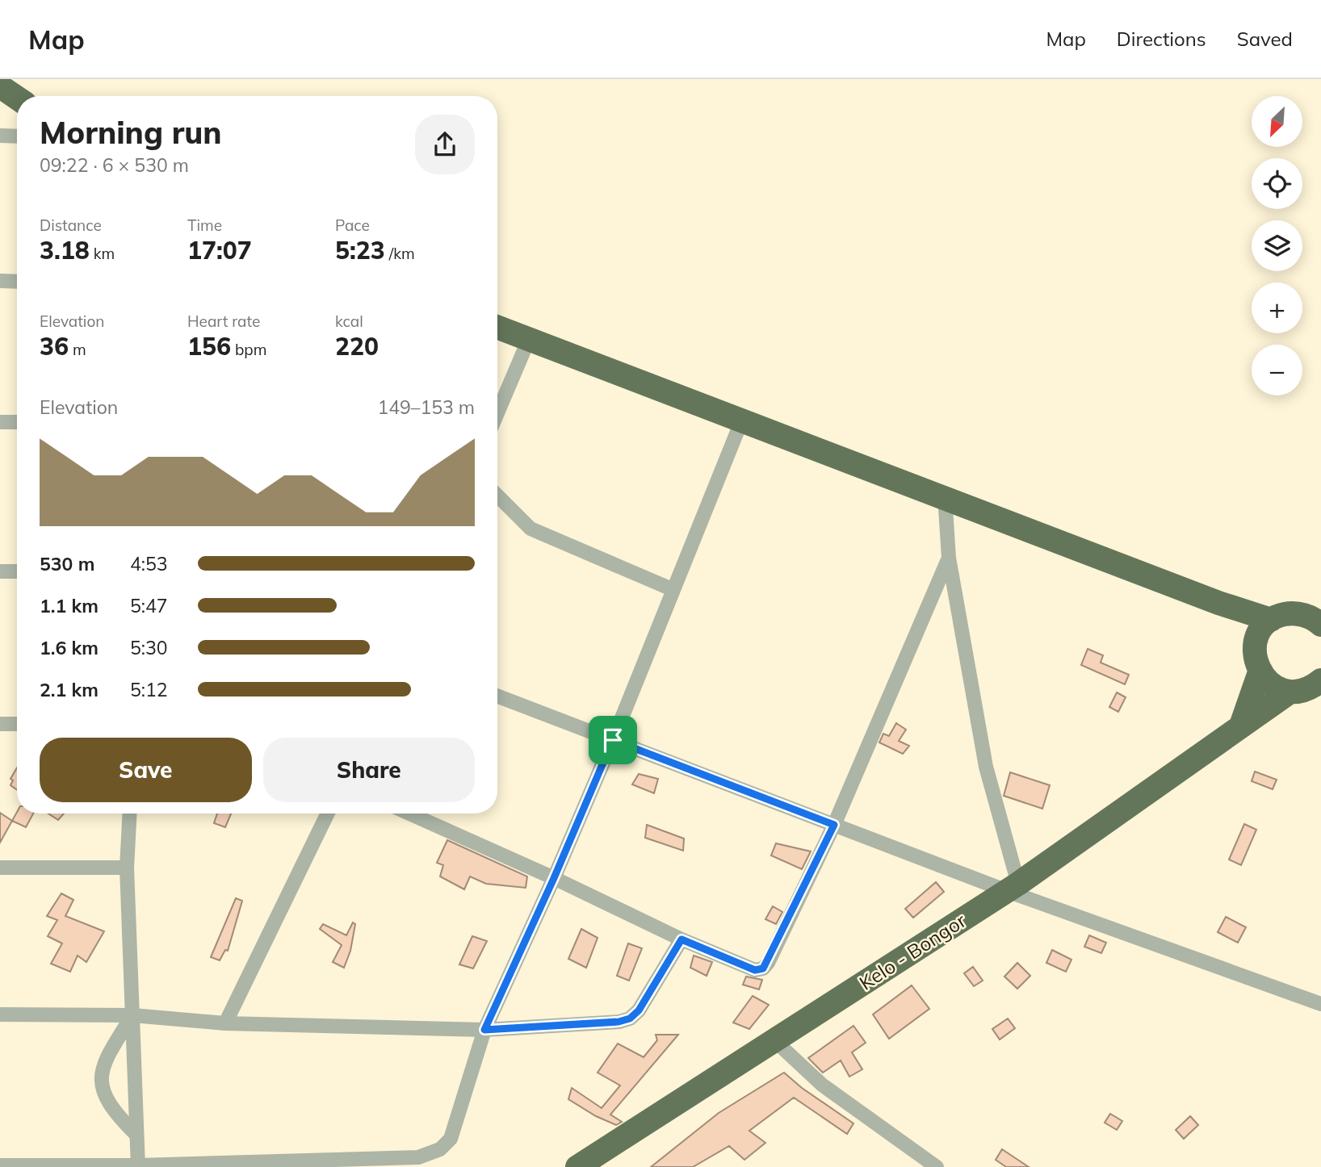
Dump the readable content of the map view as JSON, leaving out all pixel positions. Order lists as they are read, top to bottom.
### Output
{
  "streets": {
    "highway": ["Kelo - Bongor"]
  },
  "north": "bottom left",
  "page": {
    "header": "Map",
    "nav": ["Map", "Directions", "Saved"],
    "map_buttons": ["+", "−"],
    "heading": ["Morning run", "09:22 · 6 × 530 m"],
    "stats": [
      ["Distance", "3.18 km"],
      ["Time", "17:07"],
      ["Pace", "5:23 /km"],
      ["Elevation", "36 m"],
      ["Heart rate", "156 bpm"],
      ["kcal", "220"]
    ],
    "chart": ["Elevation", "149–153 m"],
    "list": [
      {
        "name": "530 m",
        "note": "4:53"
      },
      {
        "name": "1.1 km",
        "note": "5:47"
      },
      {
        "name": "1.6 km",
        "note": "5:30"
      },
      {
        "name": "2.1 km",
        "note": "5:12"
      }
    ],
    "buttons": ["Save", "Share"]
  }
}
